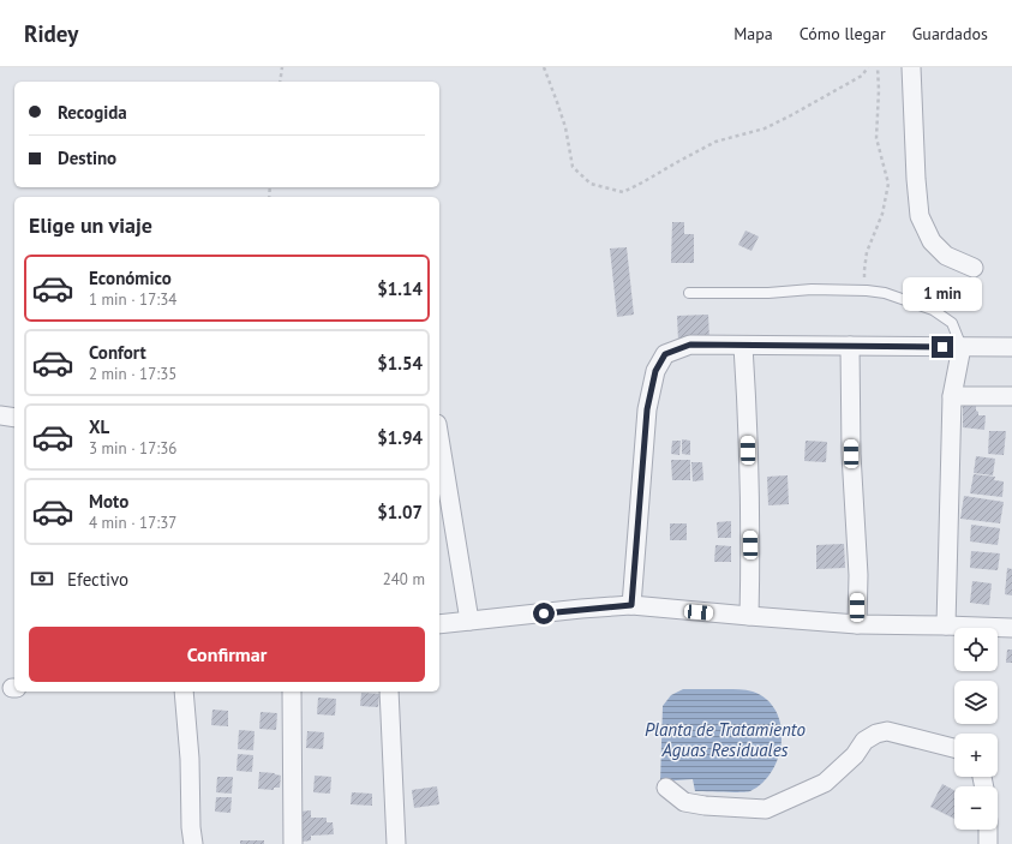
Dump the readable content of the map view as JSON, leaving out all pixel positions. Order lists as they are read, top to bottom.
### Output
{
  "water": ["Planta de Tratamiento Aguas Residuales"],
  "page": {
    "header": "Ridey",
    "nav": ["Mapa", "Cómo llegar", "Guardados"],
    "banner": ["Recogida", "Destino"],
    "heading": "Elige un viaje",
    "list": [
      {
        "name": "Económico",
        "note": "1 min · 17:34",
        "value": "$1.14"
      },
      {
        "name": "Confort",
        "note": "2 min · 17:35",
        "value": "$1.54"
      },
      {
        "name": "XL",
        "note": "3 min · 17:36",
        "value": "$1.94"
      },
      {
        "name": "Moto",
        "note": "4 min · 17:37",
        "value": "$1.07"
      }
    ],
    "bubble": "1 min",
    "pay": ["Efectivo", "240 m"],
    "buttons": "Confirmar",
    "map_buttons": ["+", "−"]
  }
}
